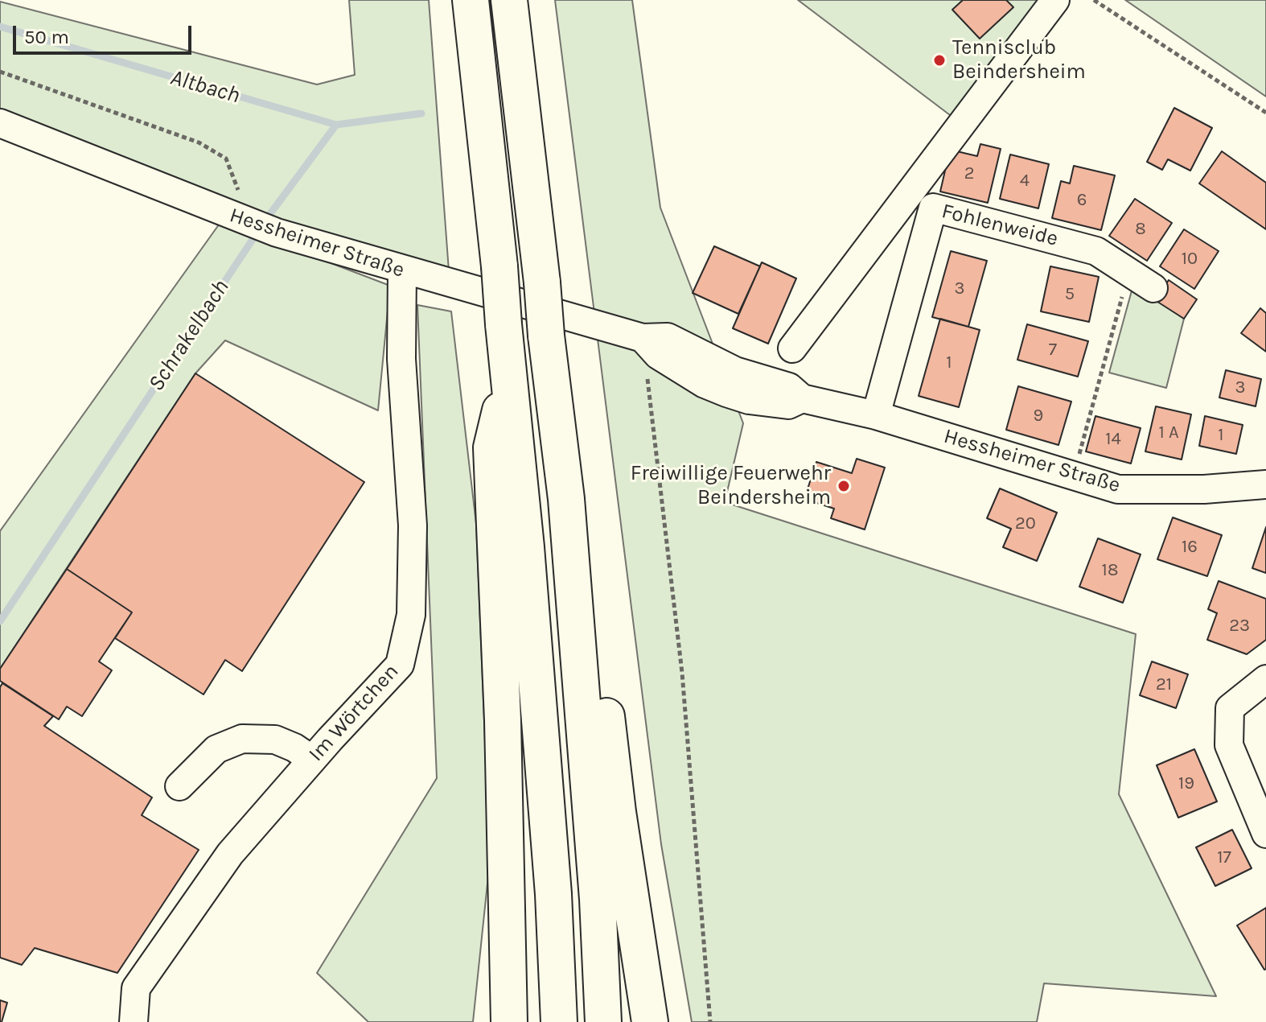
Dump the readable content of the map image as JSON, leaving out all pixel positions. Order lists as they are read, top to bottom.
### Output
{
  "streets": {
    "street": ["Fohlenweide", "Hessheimer Straße", "Im Wörtchen"]
  },
  "crossings": [
    ["Fohlenweide", "Hessheimer Straße"],
    ["Hessheimer Straße", "Im Wörtchen"]
  ],
  "water": ["Altbach", "Schrakelbach"],
  "places": ["Tennisclub Beindersheim", "Freiwillige Feuerwehr Beindersheim"],
  "house_numbers": [
    "2",
    "4",
    "6",
    "8",
    "10",
    "3",
    "5",
    "7",
    "1",
    "3",
    "9",
    "1 A",
    "1",
    "14",
    "20",
    "16",
    "18",
    "23",
    "21",
    "19",
    "17"
  ],
  "scale_bar": "50 m"
}
